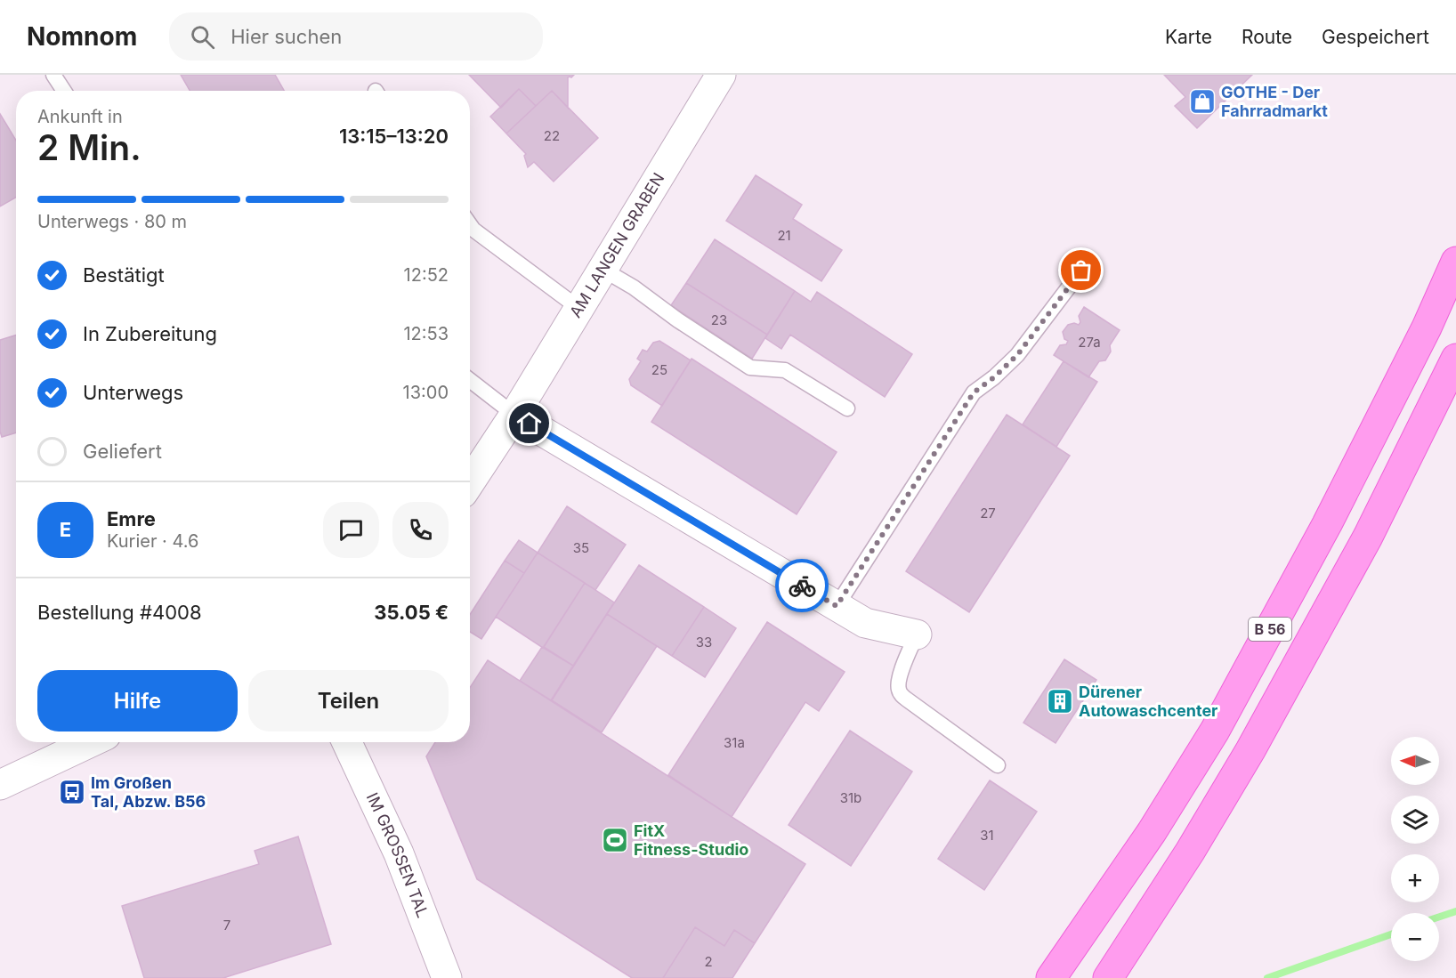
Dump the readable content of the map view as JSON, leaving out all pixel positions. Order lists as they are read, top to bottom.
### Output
{
  "streets": {
    "main road": ["B 56"],
    "street": ["AM LANGEN GRABEN", "IM GROSSEN TAL"]
  },
  "places": {
    "shop": ["GOTHE - Der Fahrradmarkt"],
    "building": ["Dürener Autowaschcenter"],
    "bus stop": ["Im Großen Tal, Abzw. B56"],
    "sports": ["FitX Fitness-Studio"]
  },
  "house_numbers": [
    "22",
    "21",
    "23",
    "27a",
    "25",
    "27",
    "35",
    "33",
    "31a",
    "31b",
    "31",
    "7",
    "2"
  ],
  "north": "left",
  "page": {
    "header": "Nomnom",
    "search": "Hier suchen",
    "nav": ["Karte", "Route", "Gespeichert"],
    "heading": ["2 Min.", "Ankunft in", "13:15–13:20"],
    "panel": [
      "Emre",
      "Kurier · 4.6",
      "Bestellung #4008",
      "35.05 €"
    ],
    "bar": "Unterwegs · 80 m",
    "list": [
      ["Bestätigt", "12:52"],
      ["In Zubereitung", "12:53"],
      ["Unterwegs", "13:00"],
      "Geliefert"
    ],
    "round": "E",
    "buttons": ["Hilfe", "Teilen"],
    "map_buttons": ["+", "−"]
  }
}
